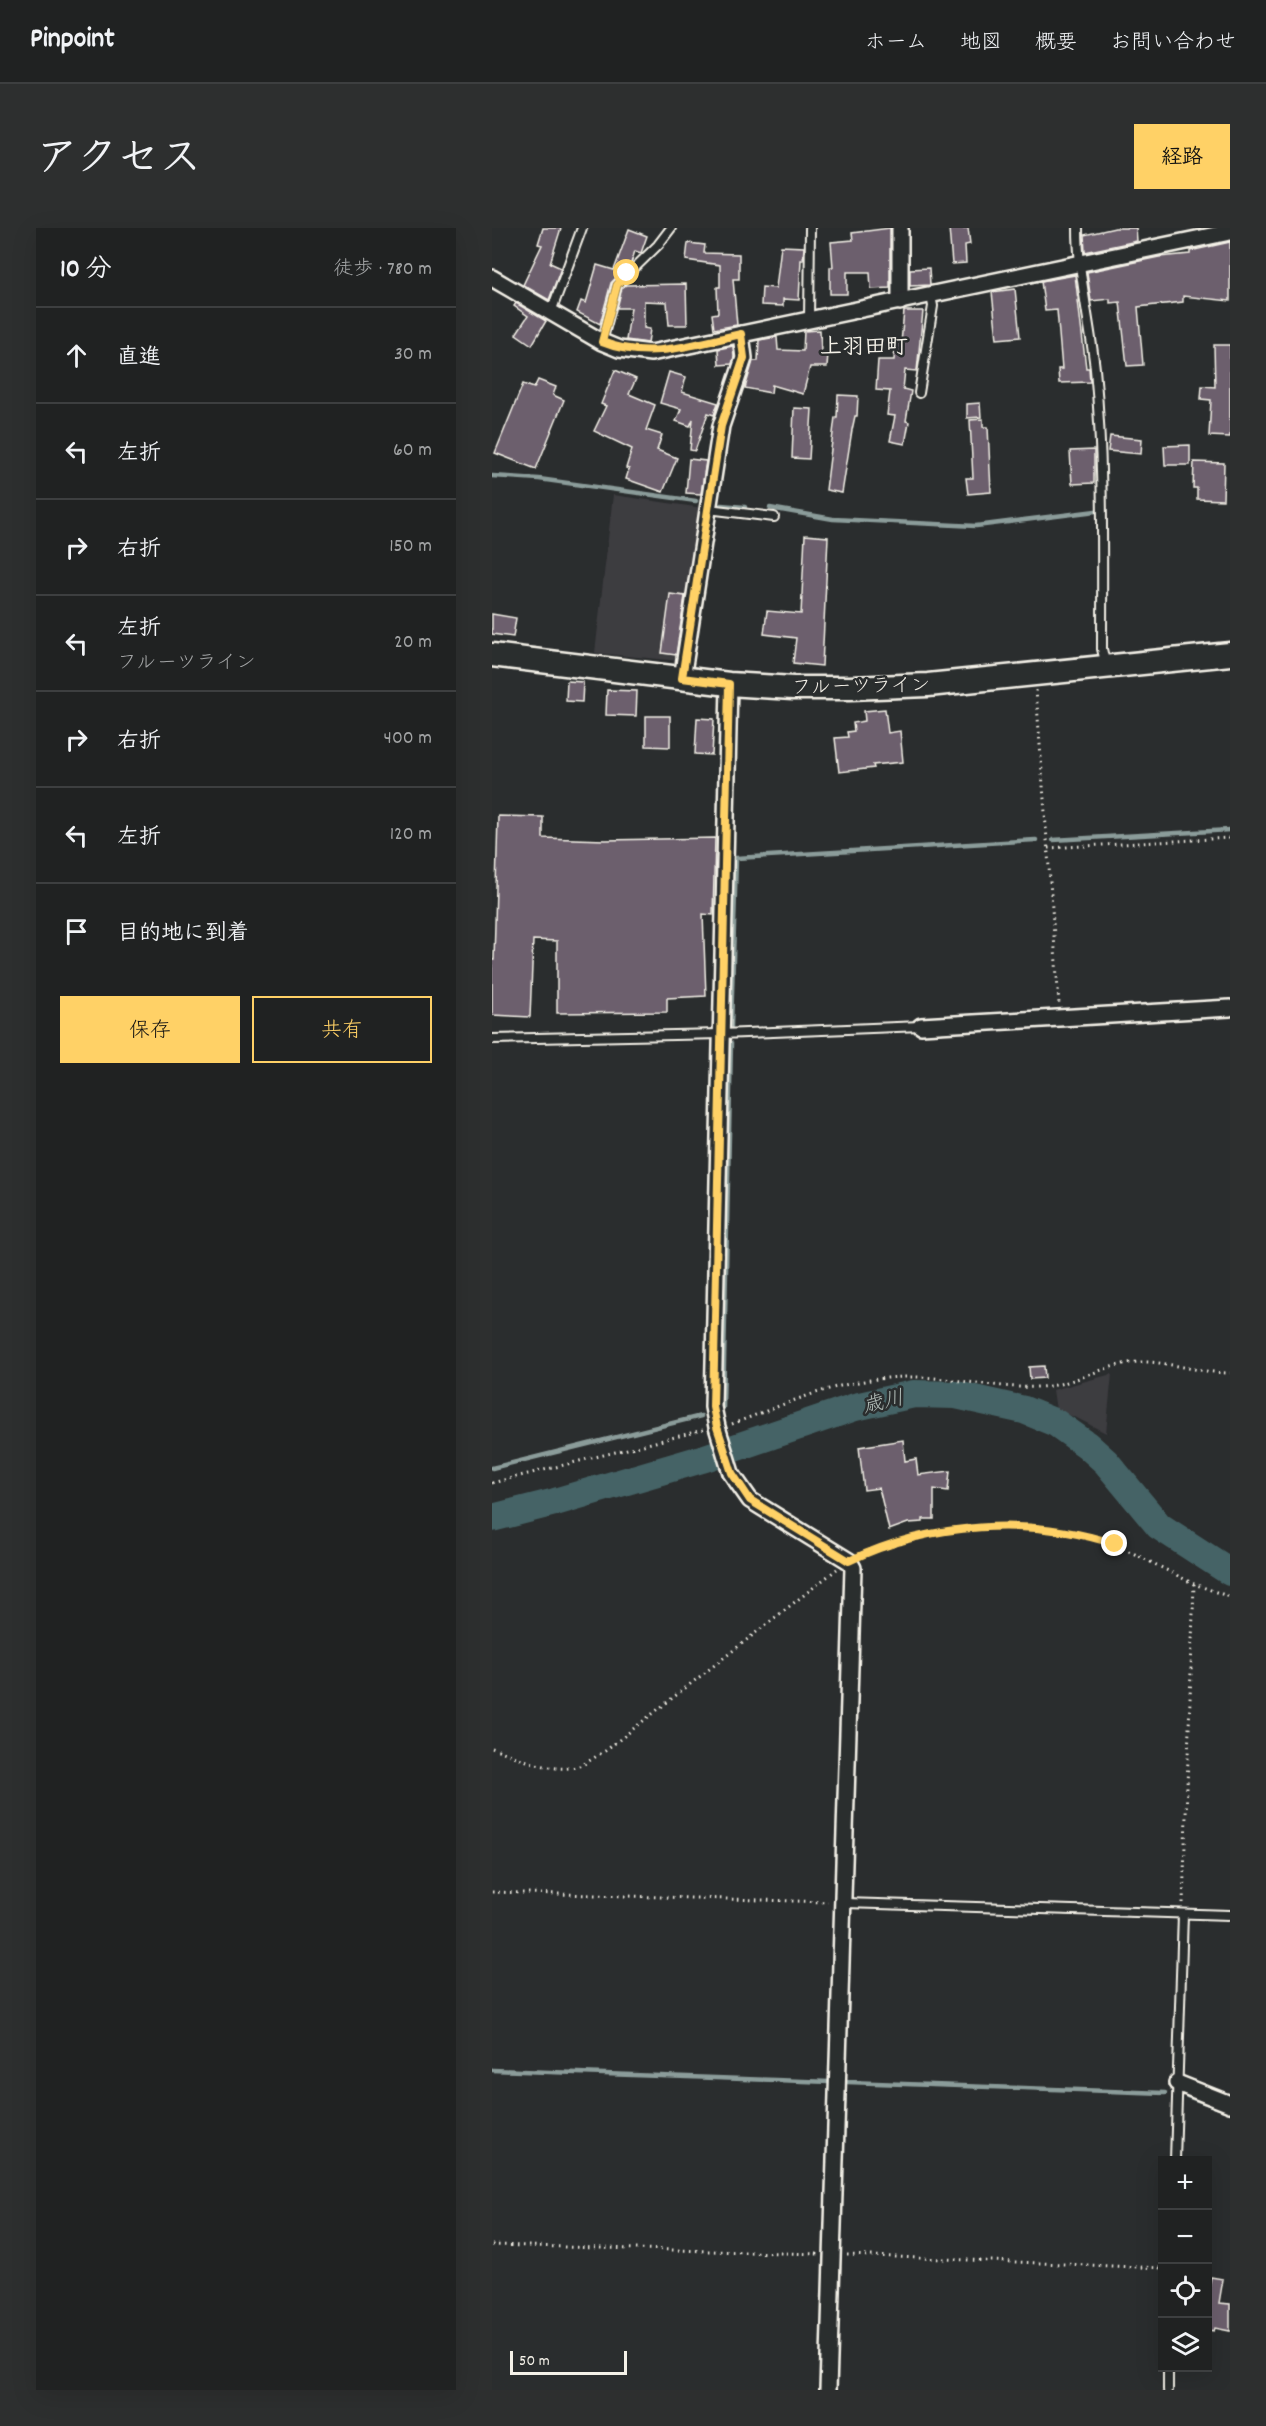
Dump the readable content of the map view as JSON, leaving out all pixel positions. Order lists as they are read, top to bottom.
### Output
{
  "streets": {
    "street": ["フルーツライン"]
  },
  "districts": ["上羽田町"],
  "water": ["歳川"],
  "scale_bar": "50 m",
  "page": {
    "header": "Pinpoint",
    "nav": [
      "ホーム",
      "地図",
      "概要",
      "お問い合わせ"
    ],
    "title": "アクセス",
    "buttons": [
      "経路",
      ["保存", "共有"]
    ],
    "heading": ["10 分", "徒歩 · 780 m"],
    "list": [
      ["直進", "30 m"],
      ["左折", "60 m"],
      ["右折", "150 m"],
      ["左折", "フルーツライン", "20 m"],
      ["右折", "400 m"],
      ["左折", "120 m"],
      "目的地に到着"
    ],
    "map_buttons": ["+", "−"],
    "scale": "50 m"
  }
}
